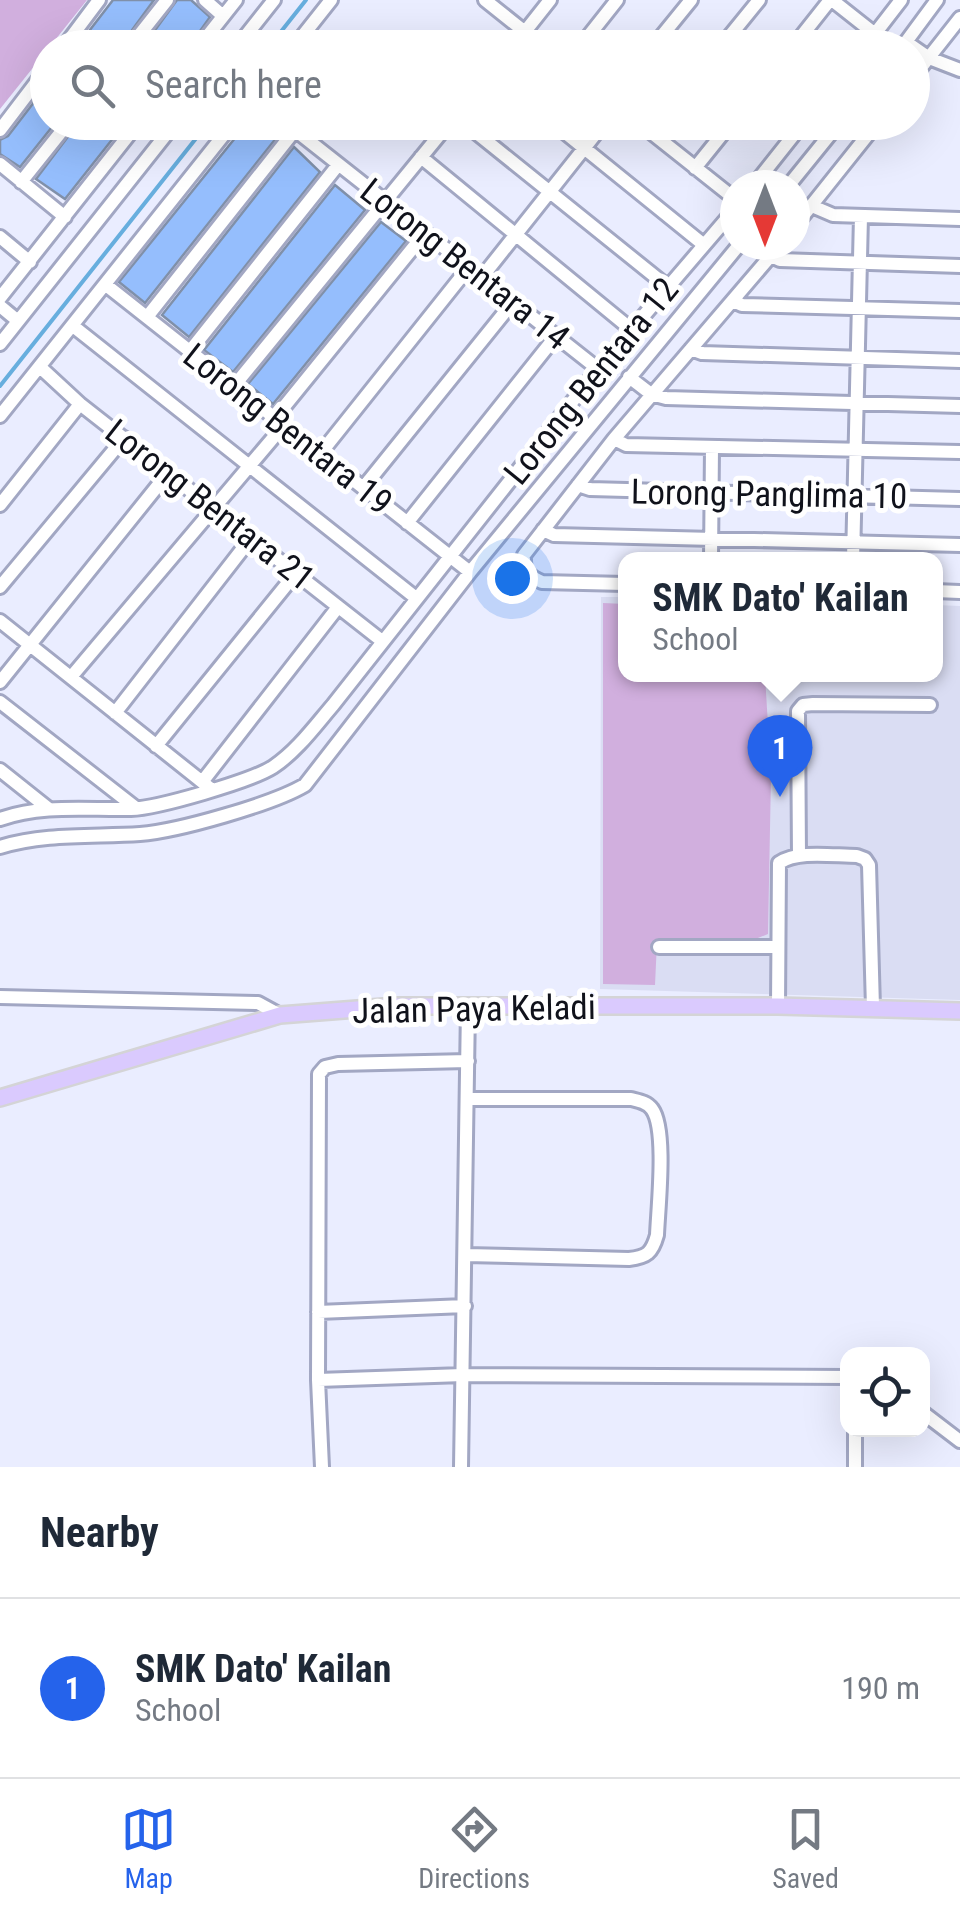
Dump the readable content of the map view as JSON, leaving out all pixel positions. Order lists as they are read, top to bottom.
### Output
{
  "streets": {
    "main road": ["Jalan Paya Keladi"],
    "street": [
      "Lorong Bentara 14",
      "Lorong Bentara 12",
      "Lorong Bentara 19",
      "Lorong Panglima 10",
      "Lorong Bentara 21"
    ]
  },
  "crossings": [
    ["Lorong Bentara 14", "Lorong Bentara 12"],
    ["Lorong Bentara 12", "Lorong Bentara 19"],
    ["Lorong Bentara 12", "Lorong Bentara 21"]
  ],
  "north": "bottom",
  "page": {
    "search": "Search here",
    "popup": ["SMK Dato' Kailan", "School"],
    "pins": "1",
    "heading": "Nearby",
    "list": [
      {
        "mark": "1",
        "name": "SMK Dato' Kailan",
        "note": "School",
        "value": "190 m"
      }
    ],
    "nav": ["Map", "Directions", "Saved"]
  }
}
